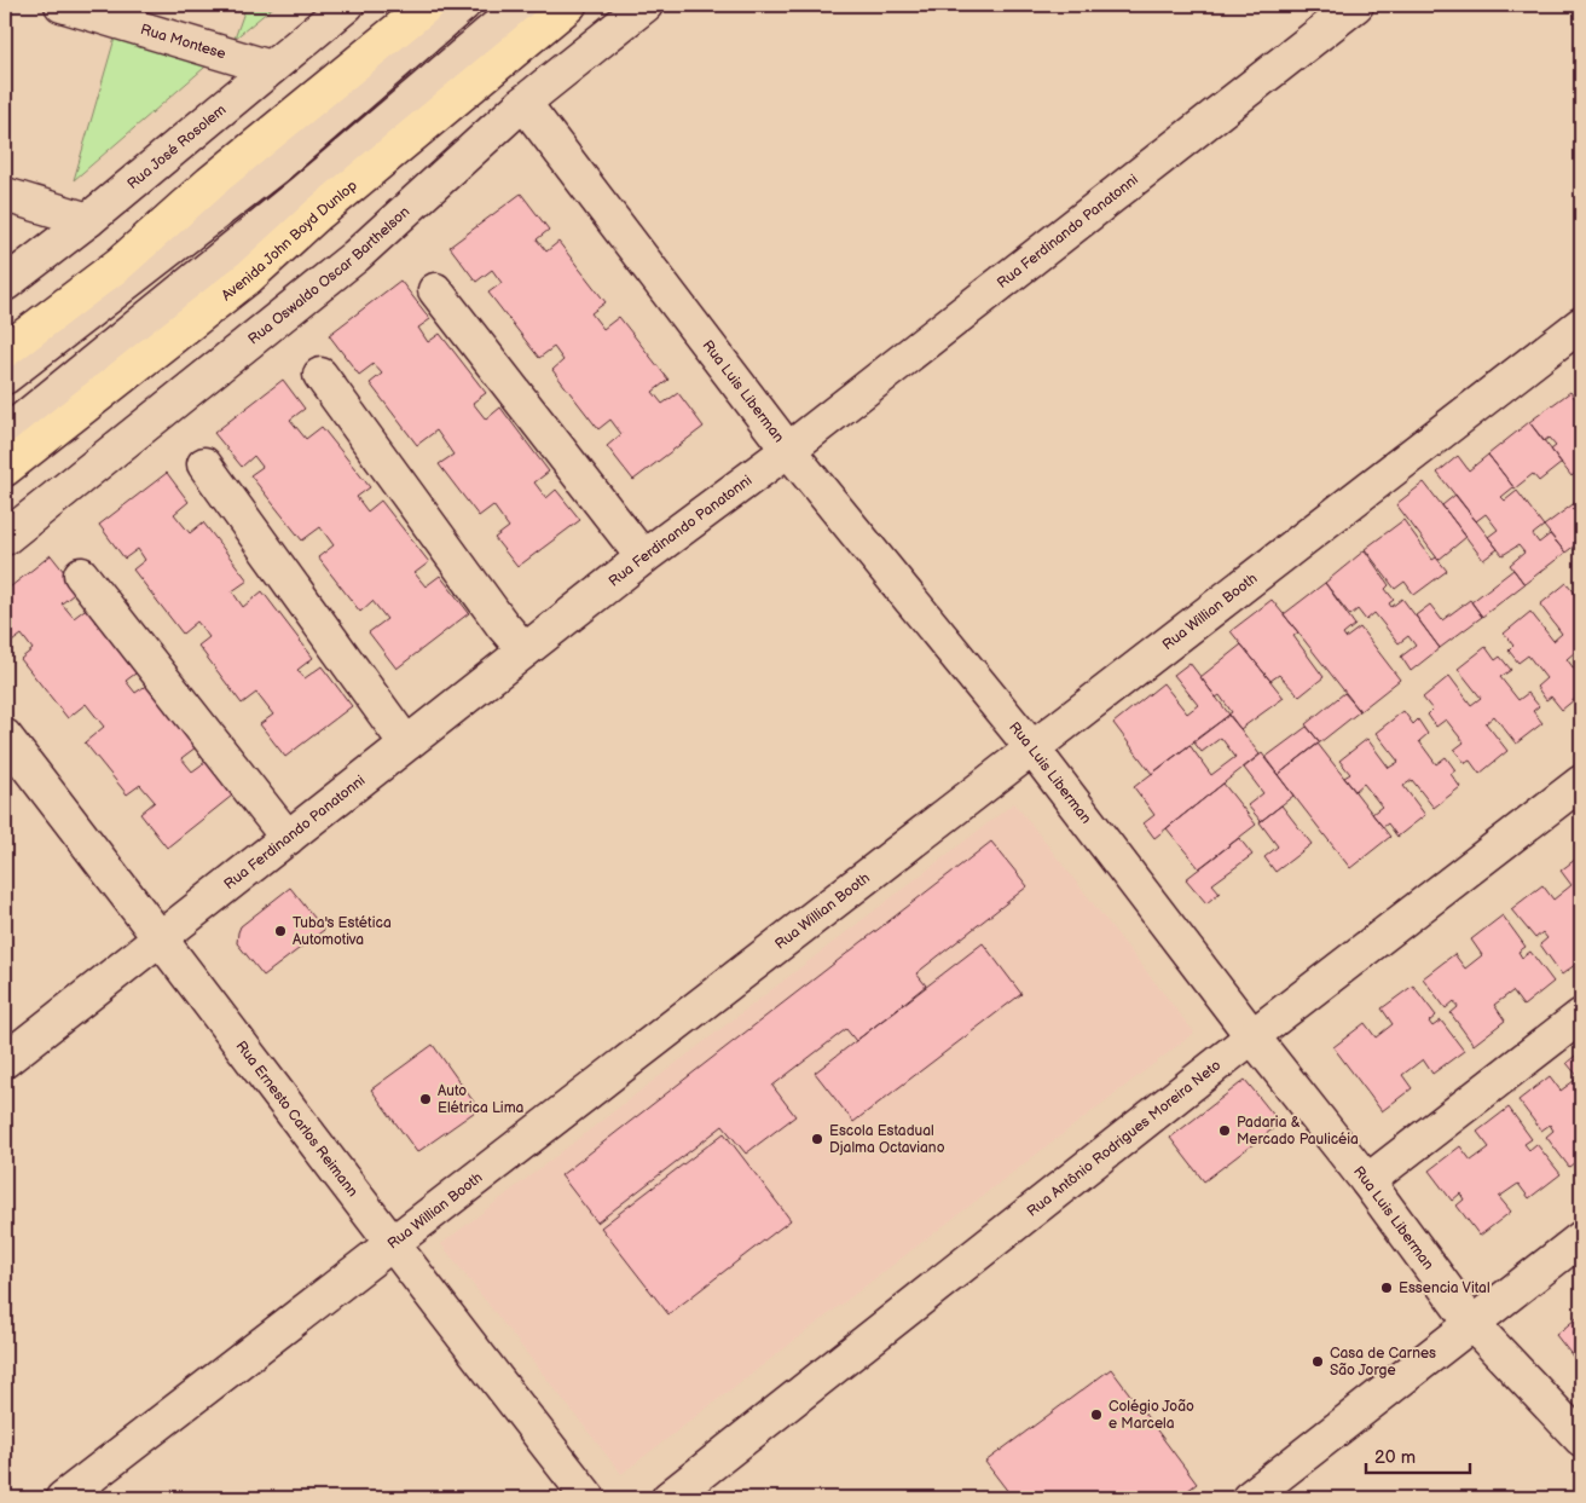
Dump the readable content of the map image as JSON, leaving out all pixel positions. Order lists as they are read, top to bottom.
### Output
{
  "streets": {
    "main road": ["Avenida John Boyd Dunlop"],
    "street": [
      "Rua Montese",
      "Rua José Rosolem",
      "Rua Ferdinando Panatonni",
      "Rua Oswaldo Oscar Barthelson",
      "Rua Luis Liberman",
      "Rua Willian Booth",
      "Rua Ernesto Carlos Reimann",
      "Rua Antônio Rodrigues Moreira Neto"
    ]
  },
  "crossings": [
    ["Rua Montese", "Rua José Rosolem"],
    ["Rua Ferdinando Panatonni", "Rua Luis Liberman"],
    ["Rua Ferdinando Panatonni", "Rua Ernesto Carlos Reimann"],
    ["Rua Oswaldo Oscar Barthelson", "Rua Luis Liberman"],
    ["Rua Luis Liberman", "Rua Willian Booth"],
    ["Rua Luis Liberman", "Rua Antônio Rodrigues Moreira Neto"],
    ["Rua Willian Booth", "Rua Ernesto Carlos Reimann"]
  ],
  "places": [
    "Tuba's Estética Automotiva",
    "Auto Elétrica Lima",
    "Padaria & Mercado Paulicéia",
    "Escola Estadual Djalma Octaviano",
    "Essencia Vital",
    "Casa de Carnes São Jorge",
    "Colégio João e Marcela"
  ],
  "scale_bar": "20 m"
}
